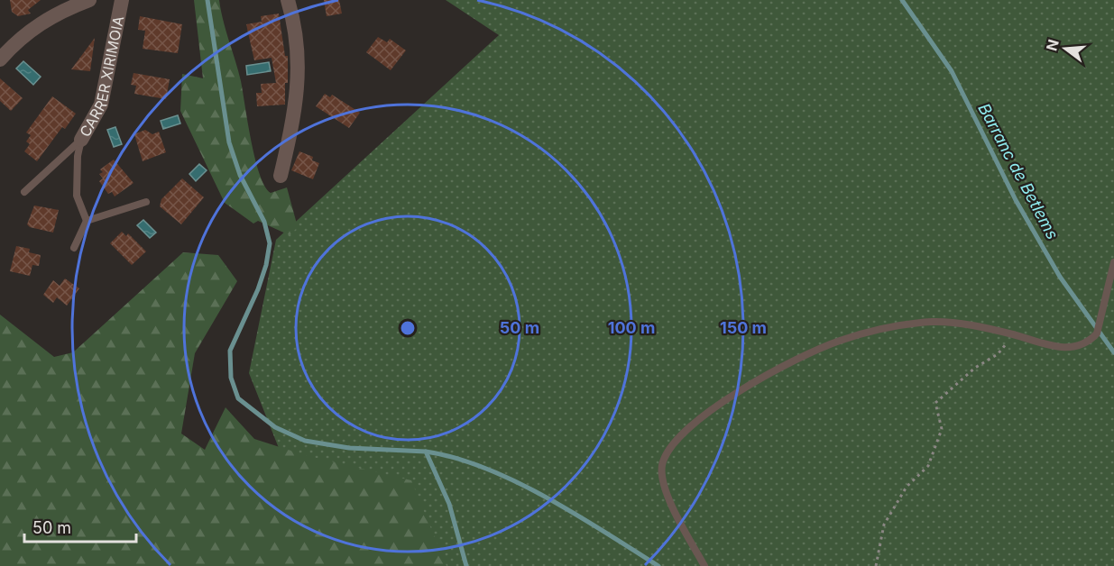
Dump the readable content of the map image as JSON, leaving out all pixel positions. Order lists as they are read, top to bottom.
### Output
{
  "streets": {
    "street": ["CARRER XIRIMOIA"]
  },
  "water": ["Barranc de Betlems"],
  "scale_bar": "50 m",
  "north": "left",
  "rings": ["50 m", "100 m", "150 m"]
}
